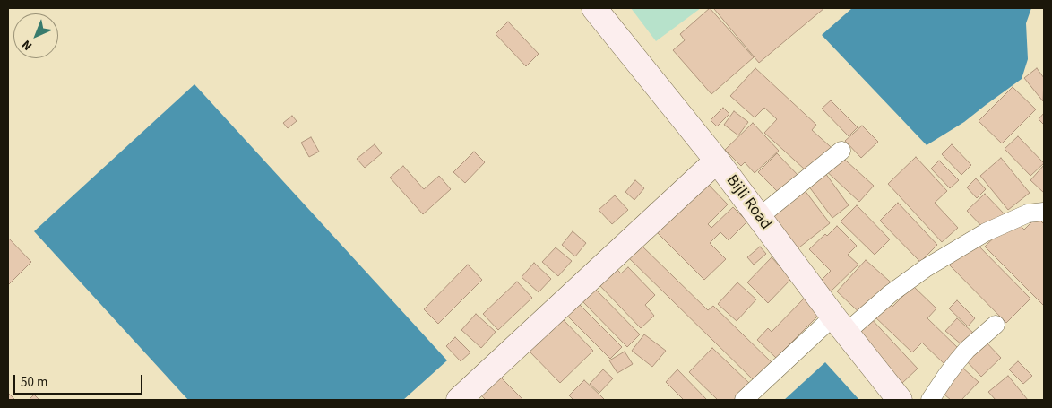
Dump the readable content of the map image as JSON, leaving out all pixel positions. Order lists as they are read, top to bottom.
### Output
{
  "streets": {
    "street": ["Bijli Road"]
  },
  "scale_bar": "50 m",
  "north": "bottom left"
}
